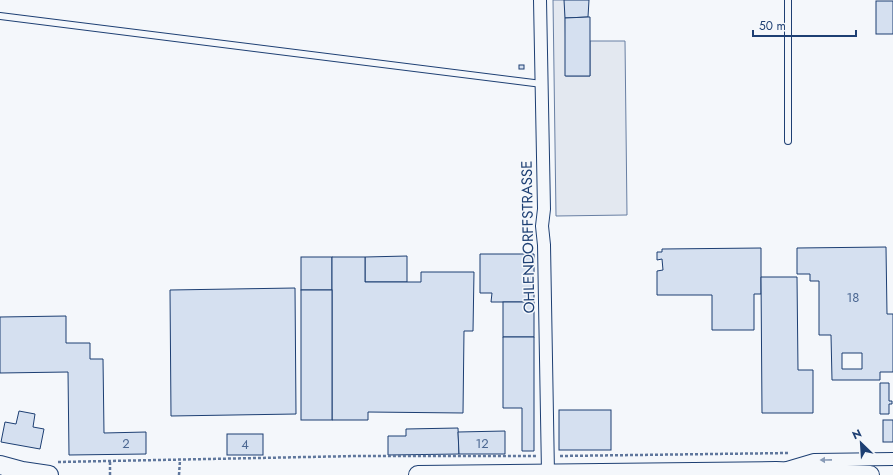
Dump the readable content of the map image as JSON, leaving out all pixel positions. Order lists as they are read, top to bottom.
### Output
{
  "streets": {
    "street": ["OHLENDORFFSTRASSE"]
  },
  "house_numbers": [
    "18",
    "2",
    "12",
    "4"
  ],
  "scale_bar": "50 m",
  "north": "top left"
}
